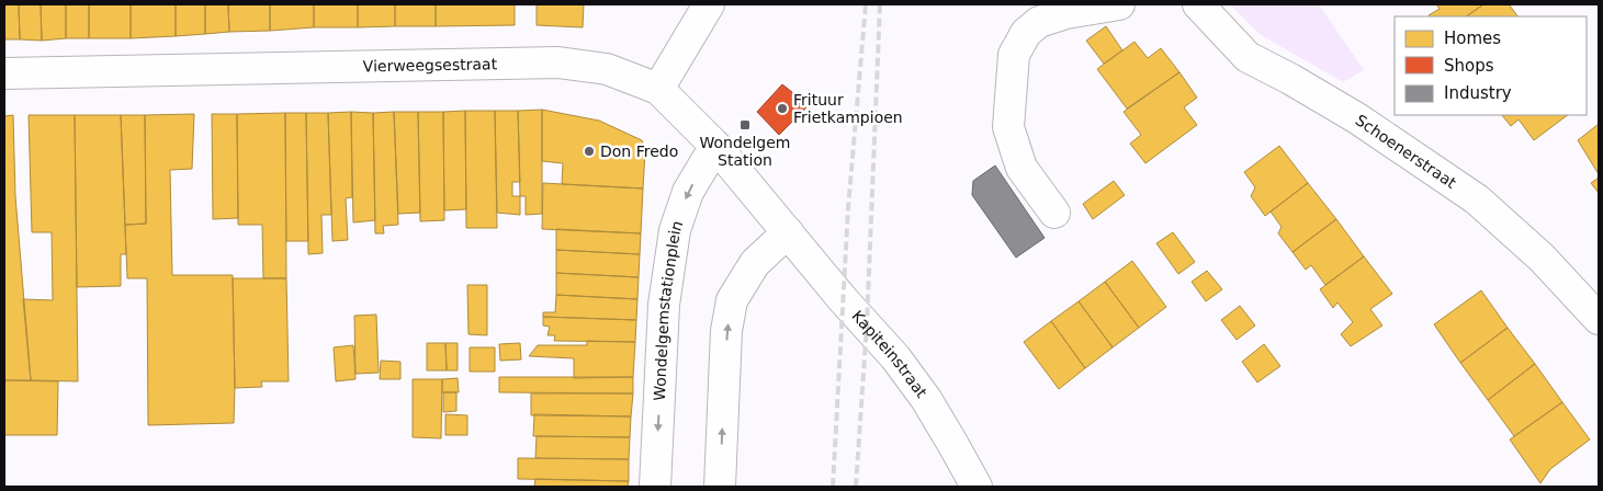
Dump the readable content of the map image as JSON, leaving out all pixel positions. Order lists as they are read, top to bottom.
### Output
{
  "streets": {
    "street": [
      "Vierweegsestraat",
      "Schoenerstraat",
      "Wondelgemstationplein",
      "Kapiteinstraat"
    ]
  },
  "crossings": [
    ["Vierweegsestraat", "Wondelgemstationplein"],
    ["Vierweegsestraat", "Kapiteinstraat"]
  ],
  "places": {
    "other": ["Frituur Frietkampioen", "Don Fredo"],
    "transit": ["Wondelgem Station"]
  },
  "legend": ["Homes", "Shops", "Industry"]
}
